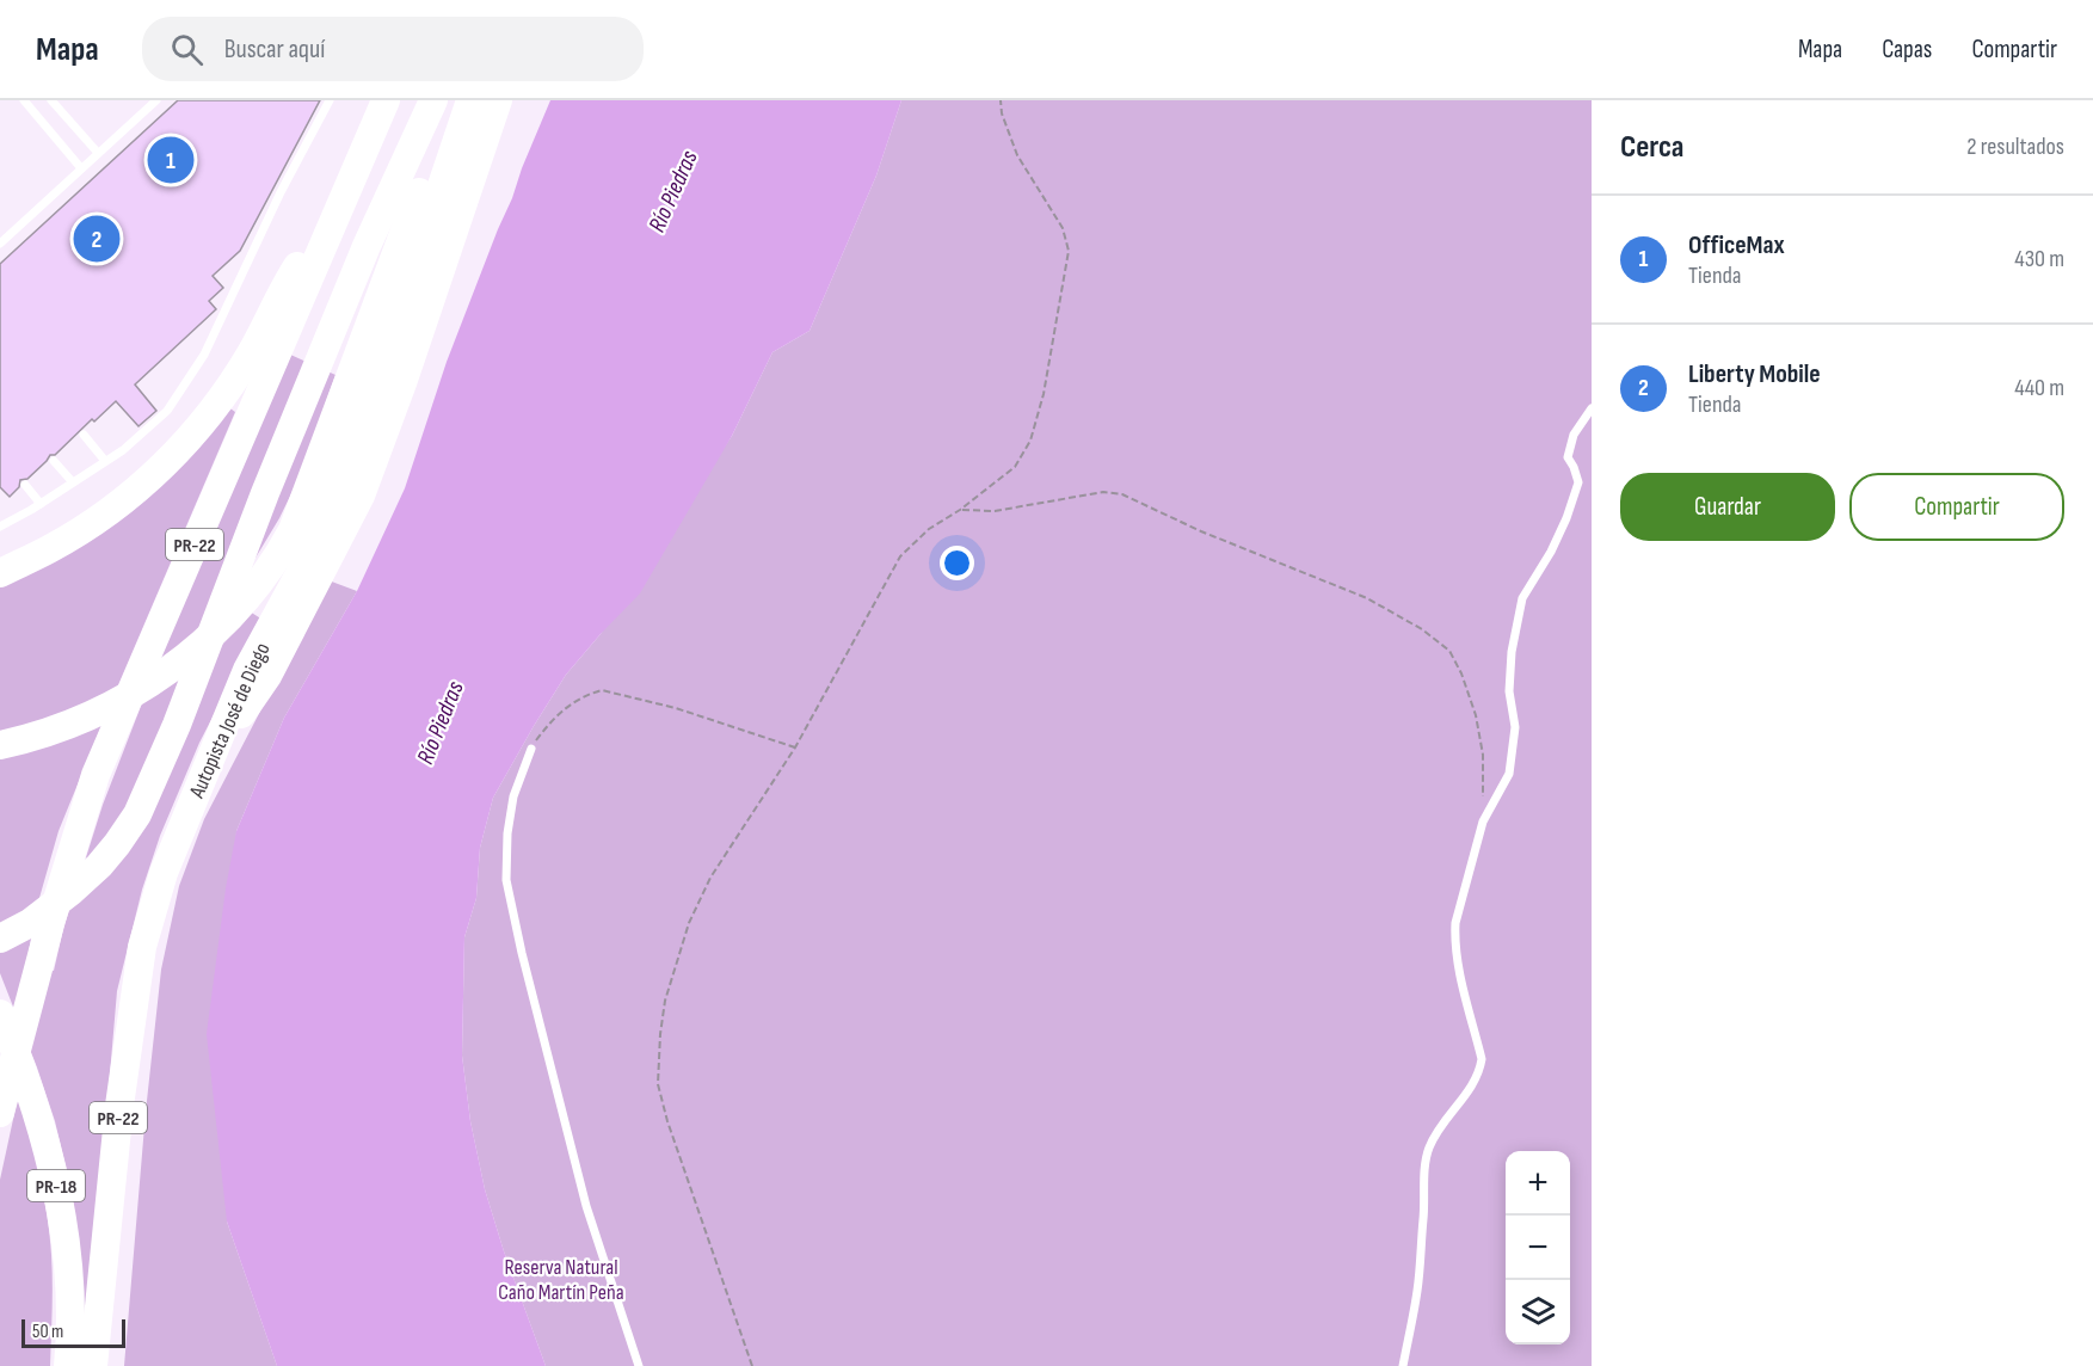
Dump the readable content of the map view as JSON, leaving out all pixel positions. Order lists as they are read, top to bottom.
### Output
{
  "streets": {
    "highway": ["PR-22", "Autopista José de Diego", "PR-18"]
  },
  "water": ["Río Piedras"],
  "parks": ["Reserva Natural Caño Martín Peña"],
  "scale_bar": "50 m",
  "page": {
    "header": "Mapa",
    "search": "Buscar aquí",
    "nav": ["Mapa", "Capas", "Compartir"],
    "heading": ["Cerca", "2 resultados"],
    "pins": ["1", "2"],
    "list": [
      {
        "mark": "1",
        "name": "OfficeMax",
        "note": "Tienda",
        "value": "430 m"
      },
      {
        "mark": "2",
        "name": "Liberty Mobile",
        "note": "Tienda",
        "value": "440 m"
      }
    ],
    "buttons": ["Guardar", "Compartir"],
    "map_buttons": ["+", "−"],
    "scale": "50 m"
  }
}
